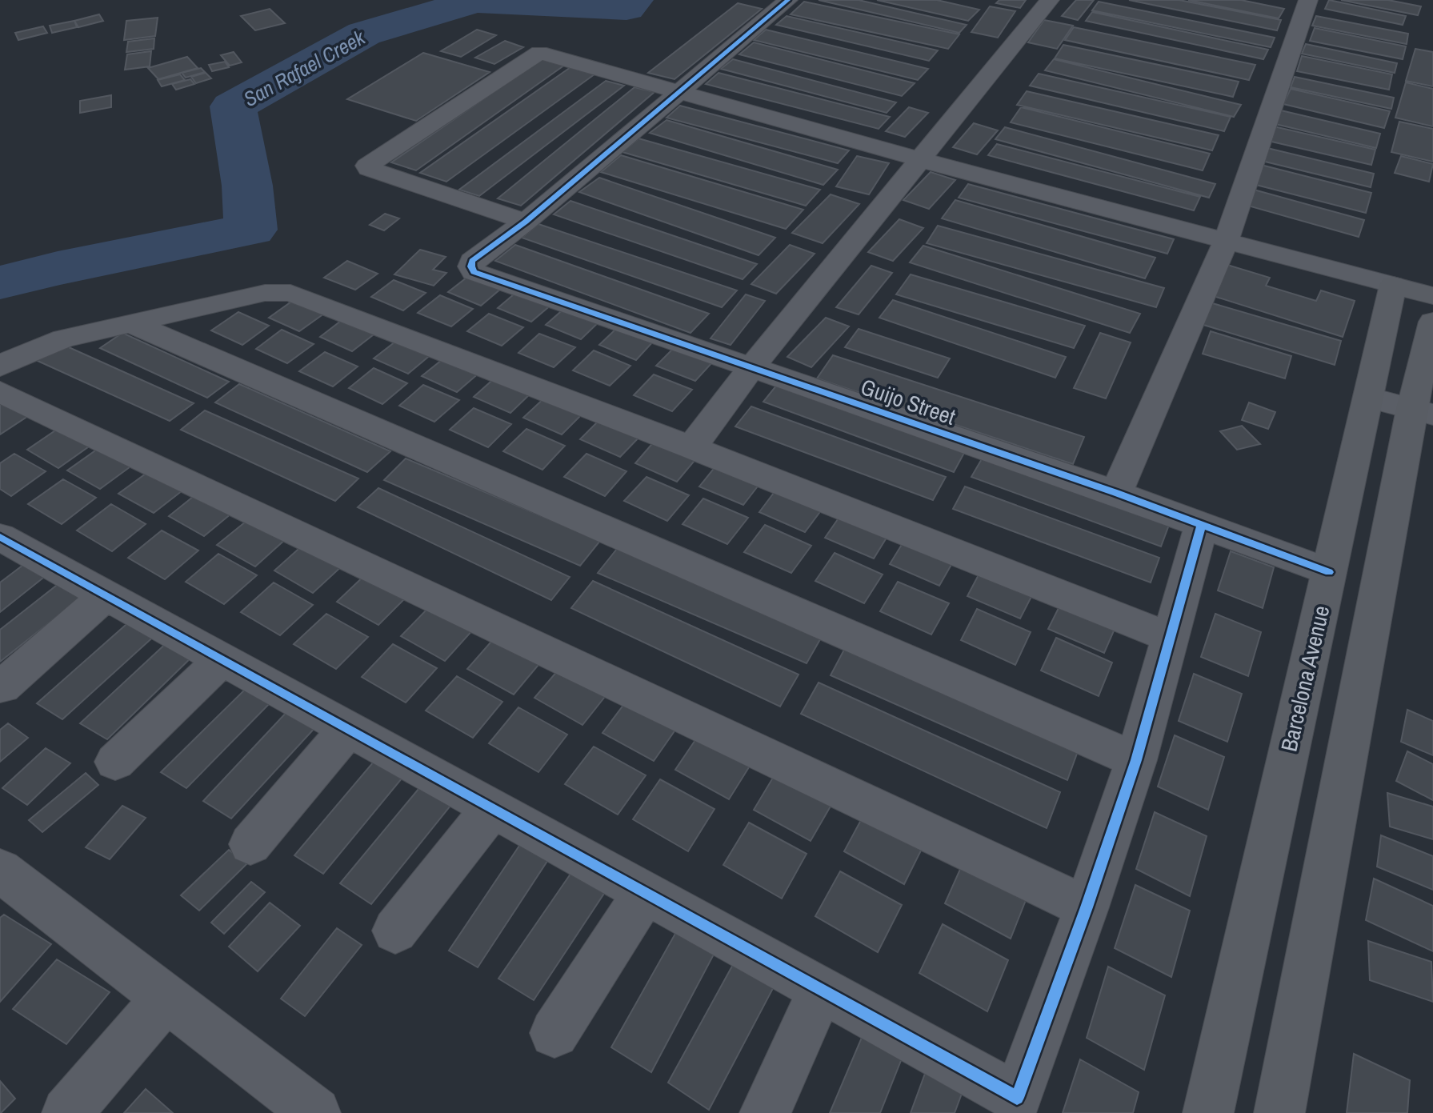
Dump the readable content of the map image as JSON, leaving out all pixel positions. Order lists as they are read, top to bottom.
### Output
{
  "streets": {
    "street": ["Guijo Street", "Barcelona Avenue"]
  },
  "crossings": [
    ["Guijo Street", "Barcelona Avenue"]
  ],
  "water": ["San Rafael Creek"]
}
